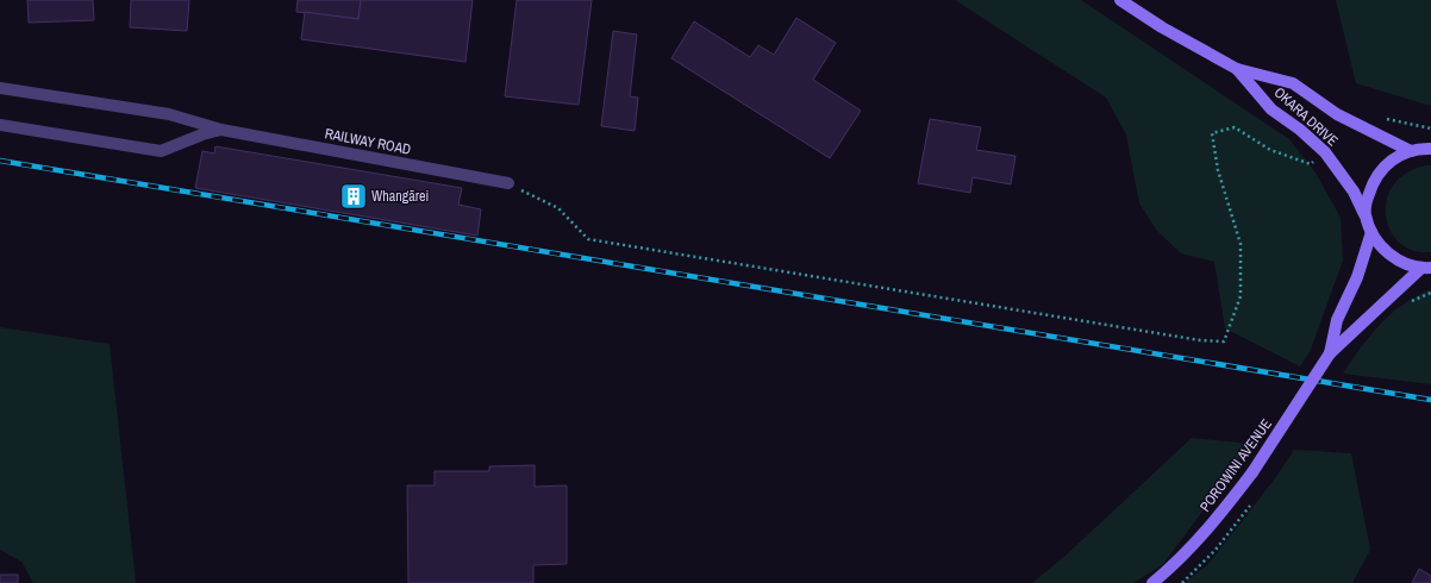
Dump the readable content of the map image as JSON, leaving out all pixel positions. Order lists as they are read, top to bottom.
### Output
{
  "streets": {
    "main road": ["OKARA DRIVE", "POROWINI AVENUE"],
    "street": ["RAILWAY ROAD"]
  },
  "crossings": [
    ["OKARA DRIVE", "POROWINI AVENUE"]
  ],
  "places": {
    "building": ["Whangārei"]
  }
}
